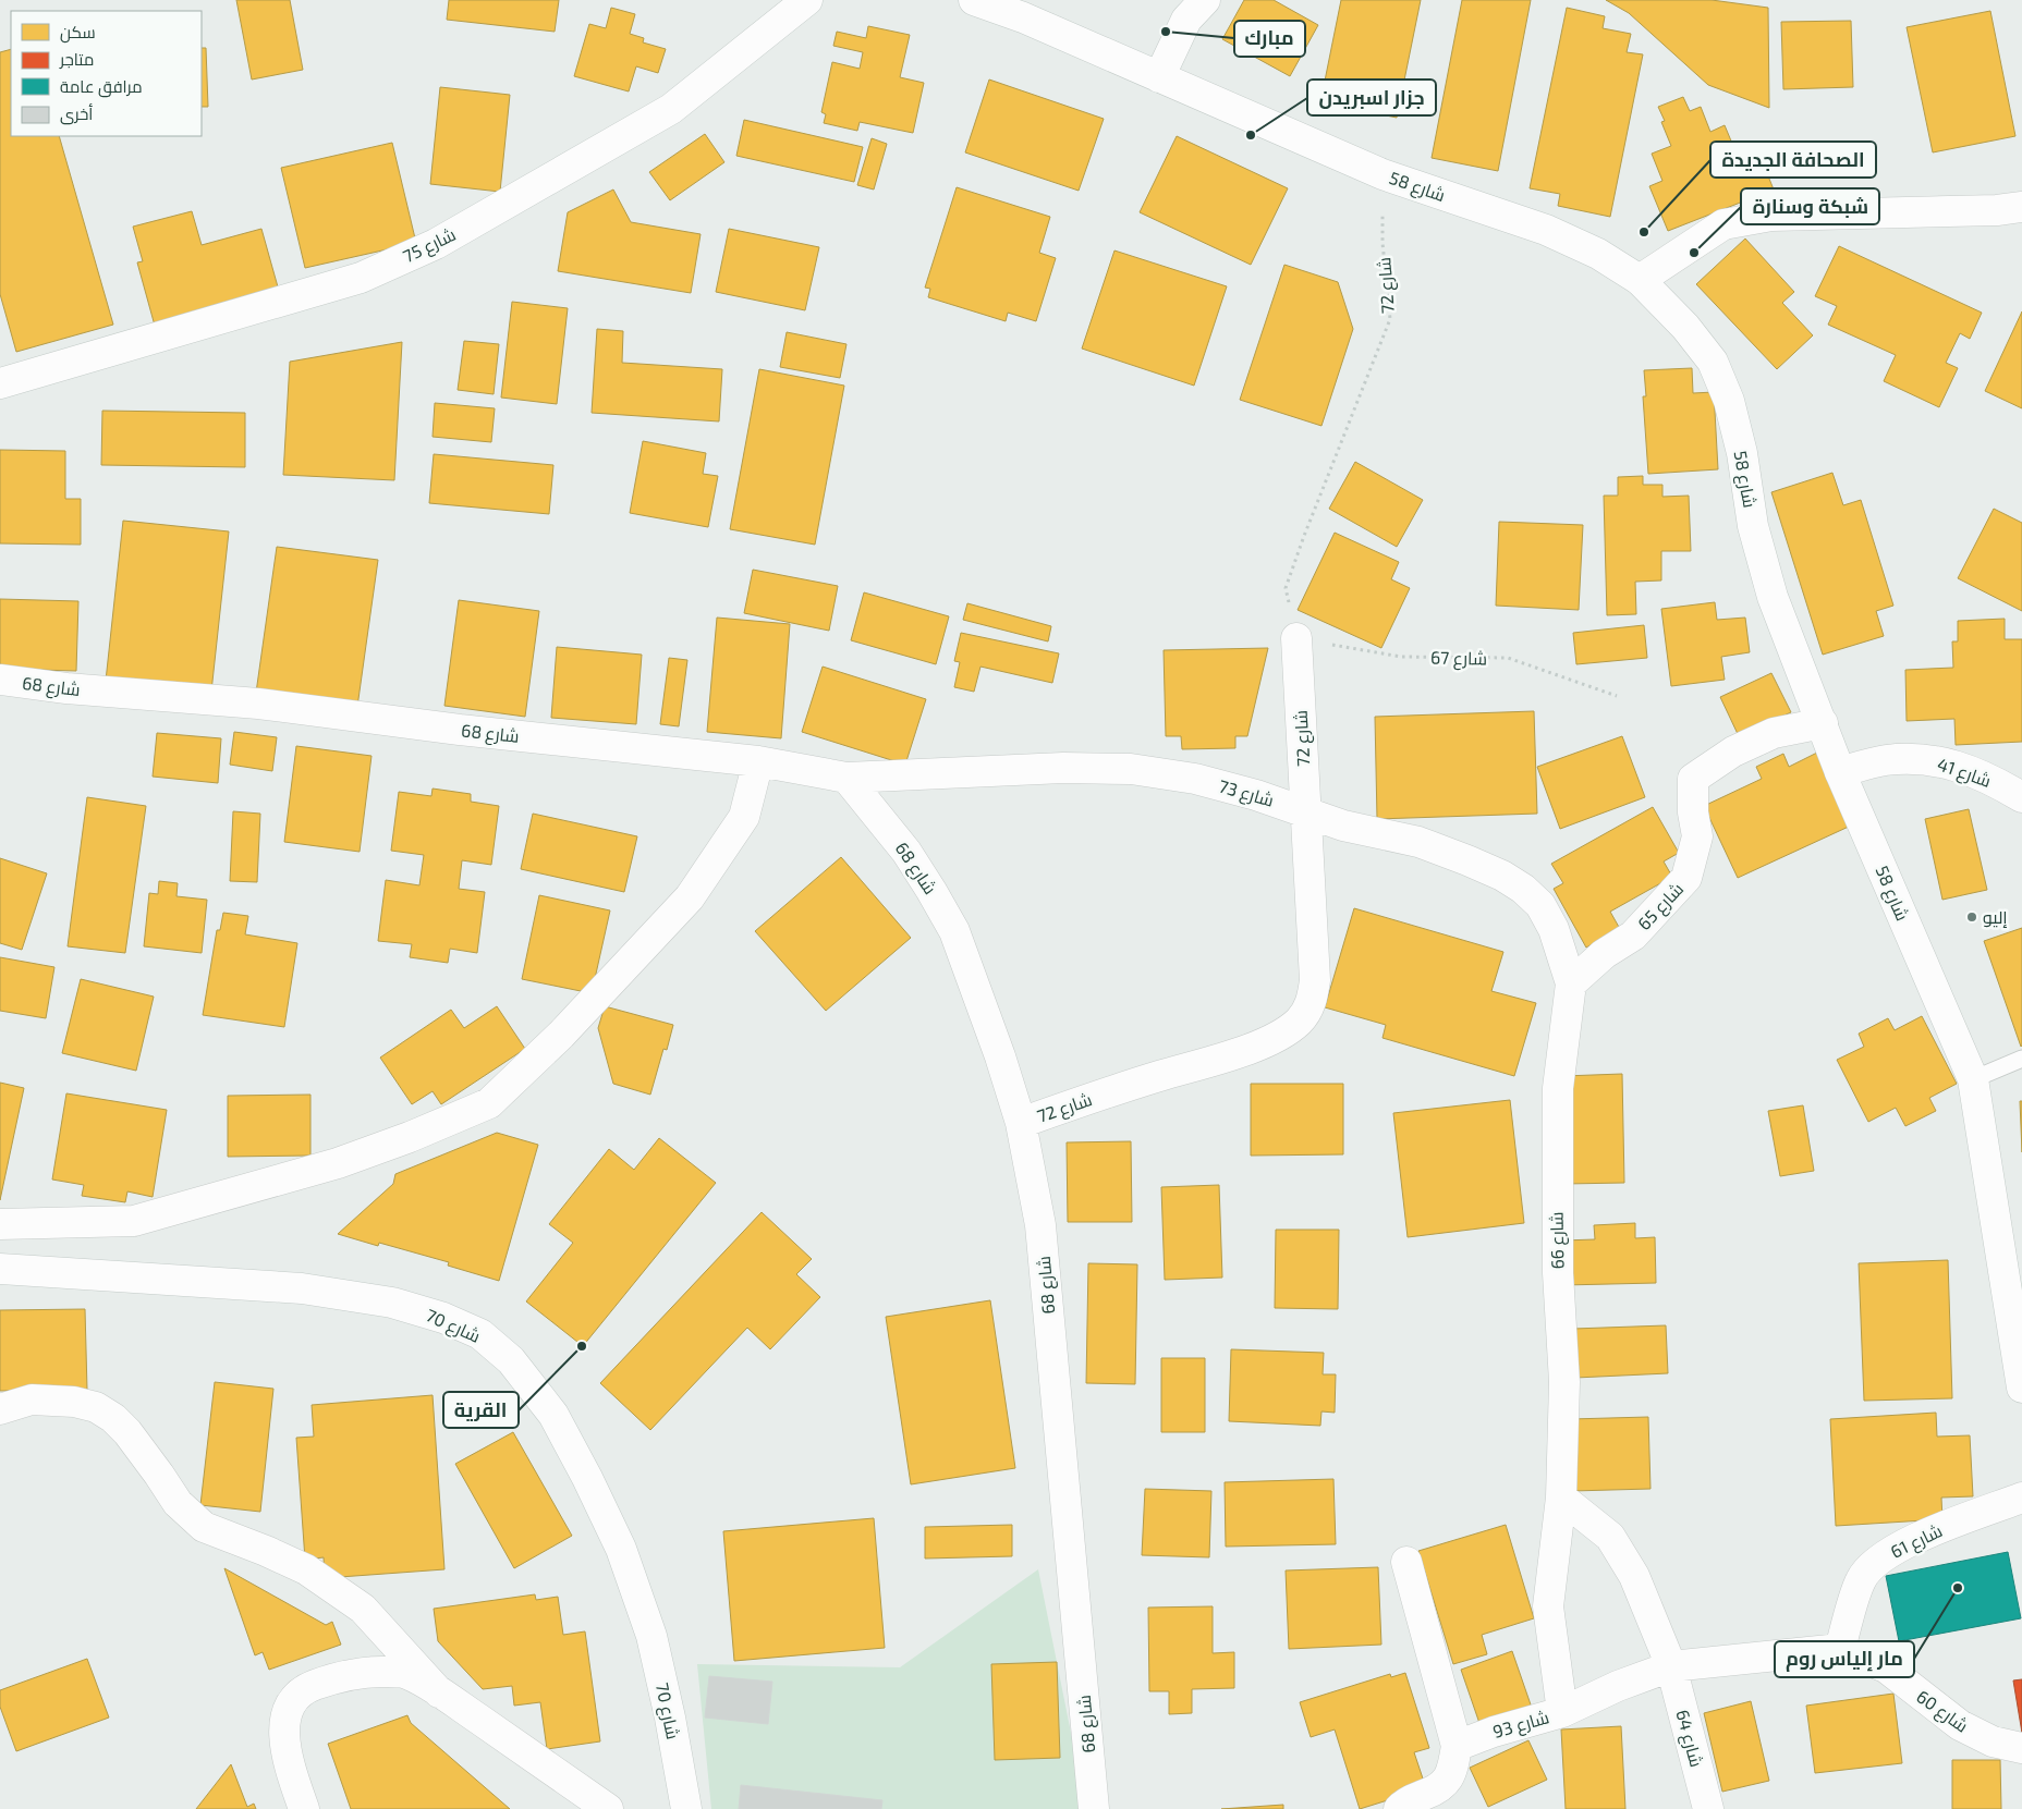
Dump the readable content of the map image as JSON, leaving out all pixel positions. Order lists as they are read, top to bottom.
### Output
{
  "streets": {
    "street": [
      "شارع 58",
      "شارع 75",
      "شارع 72",
      "شارع 68",
      "شارع 41",
      "شارع 73",
      "شارع 65",
      "شارع 66",
      "شارع 70",
      "شارع 61",
      "شارع 60",
      "شارع 93",
      "شارع 64"
    ],
    "path": ["شارع 67"]
  },
  "crossings": [
    ["شارع 58", "شارع 72"],
    ["شارع 58", "شارع 41"],
    ["شارع 58", "شارع 65"],
    ["شارع 72", "شارع 67"],
    ["شارع 72", "شارع 68"],
    ["شارع 72", "شارع 73"],
    ["شارع 68", "شارع 73"],
    ["شارع 73", "شارع 65"],
    ["شارع 73", "شارع 66"],
    ["شارع 65", "شارع 66"],
    ["شارع 66", "شارع 93"],
    ["شارع 61", "شارع 60"],
    ["شارع 93", "شارع 64"]
  ],
  "places": [
    "مبارك",
    "جزار اسبريدن",
    "الصحافة الجديدة",
    "شبكة وسنارة",
    "إليو",
    "القرية",
    "مار إلياس روم"
  ],
  "legend": [
    "سكن",
    "متاجر",
    "مرافق عامة",
    "أخرى"
  ]
}
